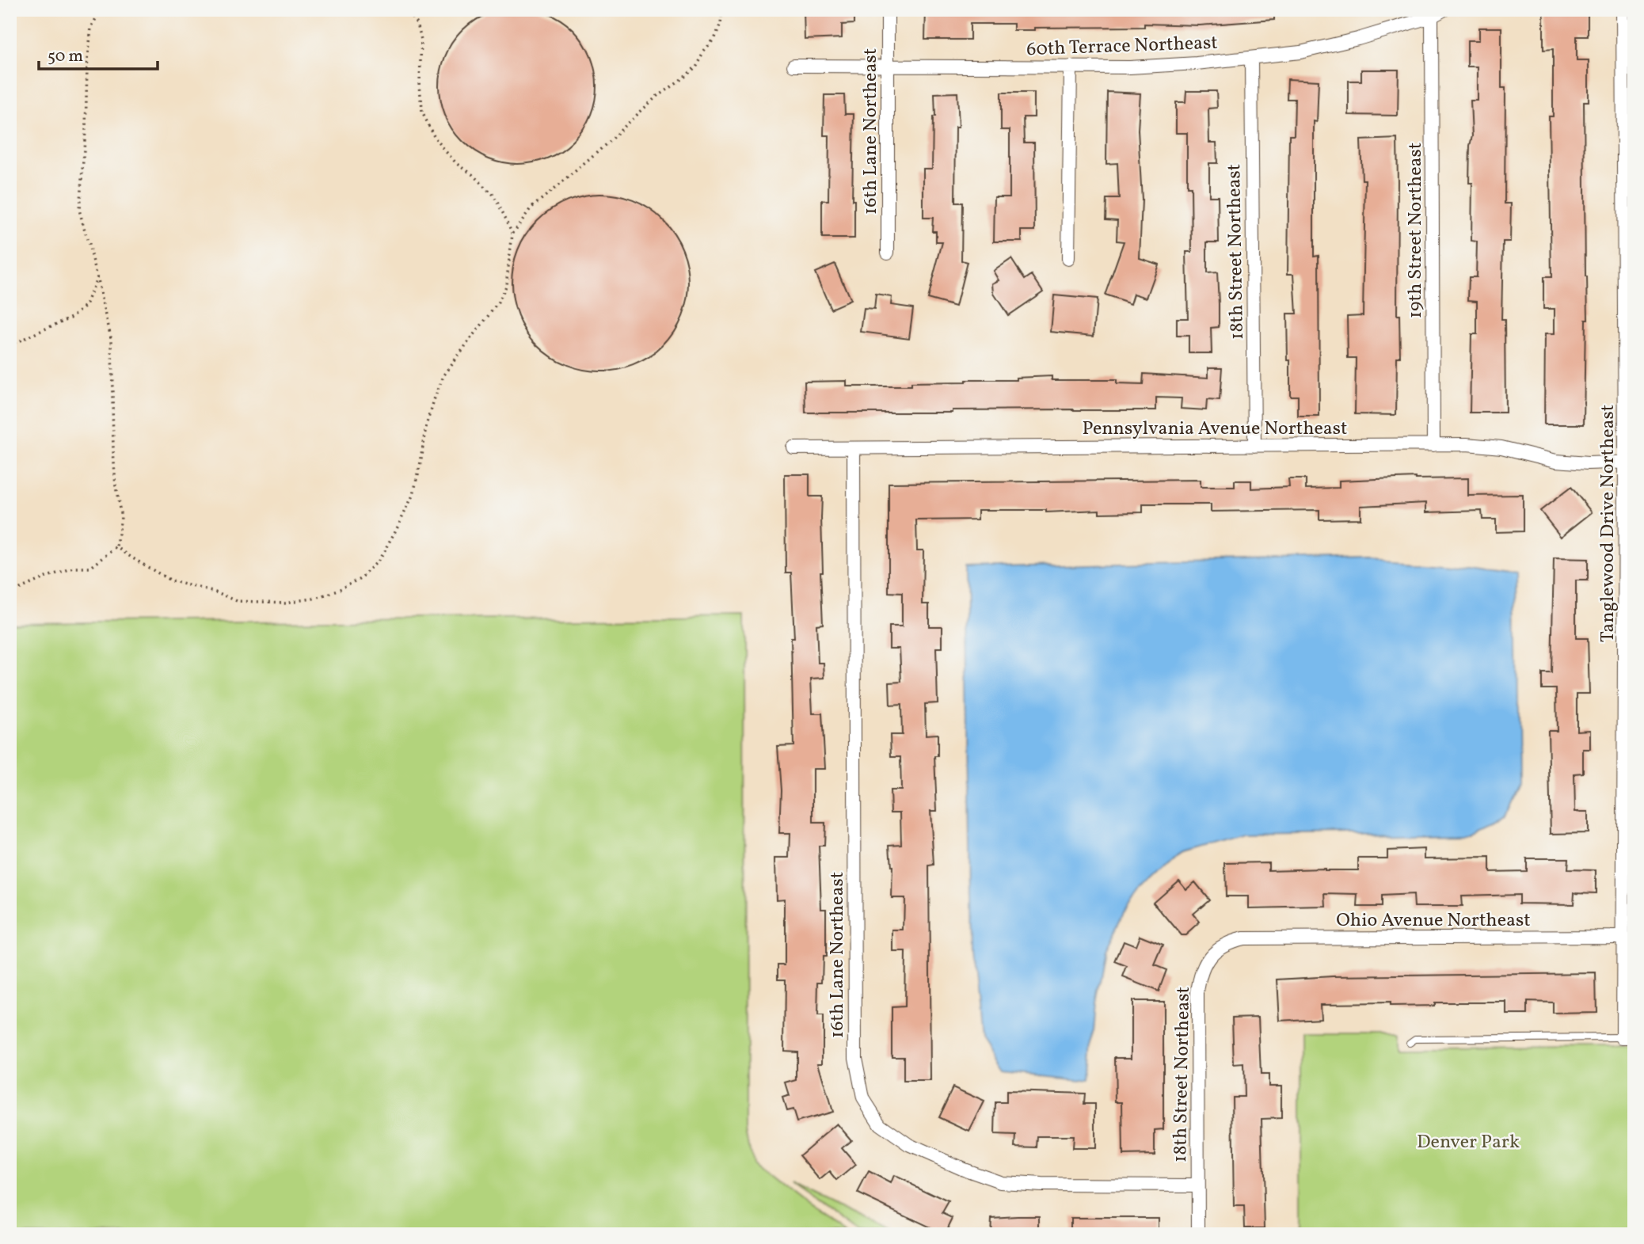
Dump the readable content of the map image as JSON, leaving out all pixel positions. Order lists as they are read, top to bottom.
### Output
{
  "streets": {
    "street": [
      "60th Terrace Northeast",
      "16th Lane Northeast",
      "19th Street Northeast",
      "18th Street Northeast",
      "Pennsylvania Avenue Northeast",
      "Tanglewood Drive Northeast",
      "Ohio Avenue Northeast"
    ]
  },
  "crossings": [
    ["60th Terrace Northeast", "16th Lane Northeast"],
    ["60th Terrace Northeast", "19th Street Northeast"],
    ["60th Terrace Northeast", "18th Street Northeast"],
    ["16th Lane Northeast", "18th Street Northeast"],
    ["16th Lane Northeast", "Pennsylvania Avenue Northeast"],
    ["19th Street Northeast", "Pennsylvania Avenue Northeast"],
    ["18th Street Northeast", "Pennsylvania Avenue Northeast"],
    ["18th Street Northeast", "Ohio Avenue Northeast"],
    ["Pennsylvania Avenue Northeast", "Tanglewood Drive Northeast"],
    ["Tanglewood Drive Northeast", "Ohio Avenue Northeast"]
  ],
  "parks": ["Denver Park"],
  "scale_bar": "50 m"
}
